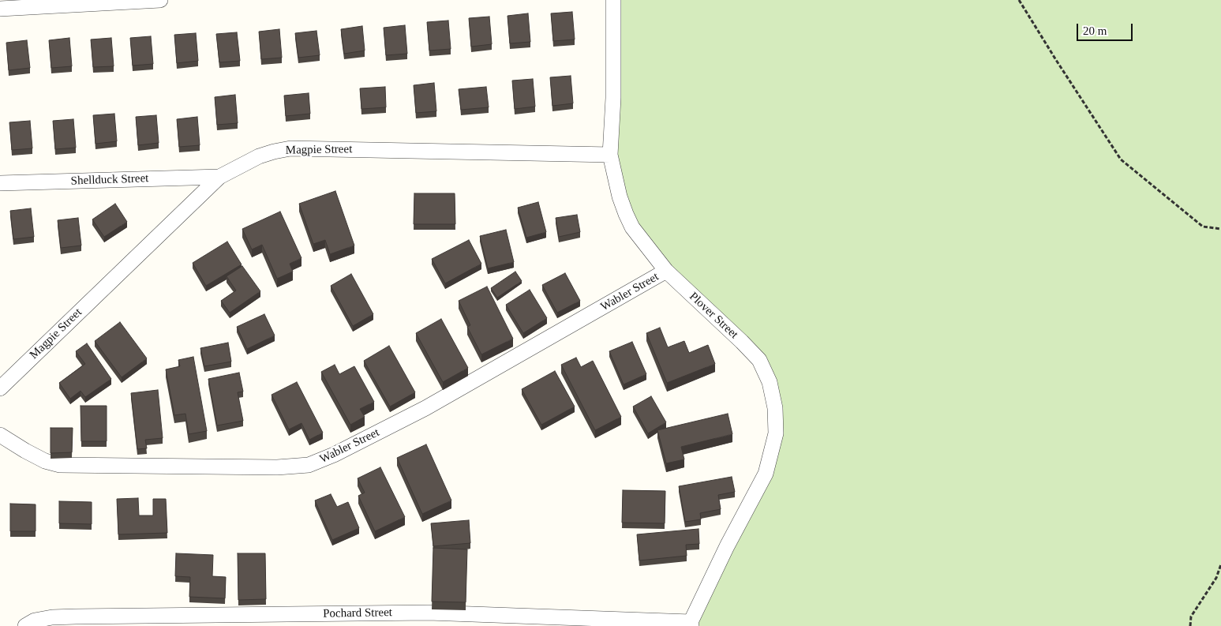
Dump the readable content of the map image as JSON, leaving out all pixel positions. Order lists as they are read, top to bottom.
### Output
{
  "streets": {
    "street": [
      "Magpie Street",
      "Shellduck Street",
      "Wabler Street",
      "Plover Street",
      "Pochard Street"
    ]
  },
  "crossings": [
    ["Magpie Street", "Shellduck Street"],
    ["Magpie Street", "Plover Street"],
    ["Wabler Street", "Plover Street"],
    ["Plover Street", "Pochard Street"]
  ],
  "scale_bar": "20 m"
}
